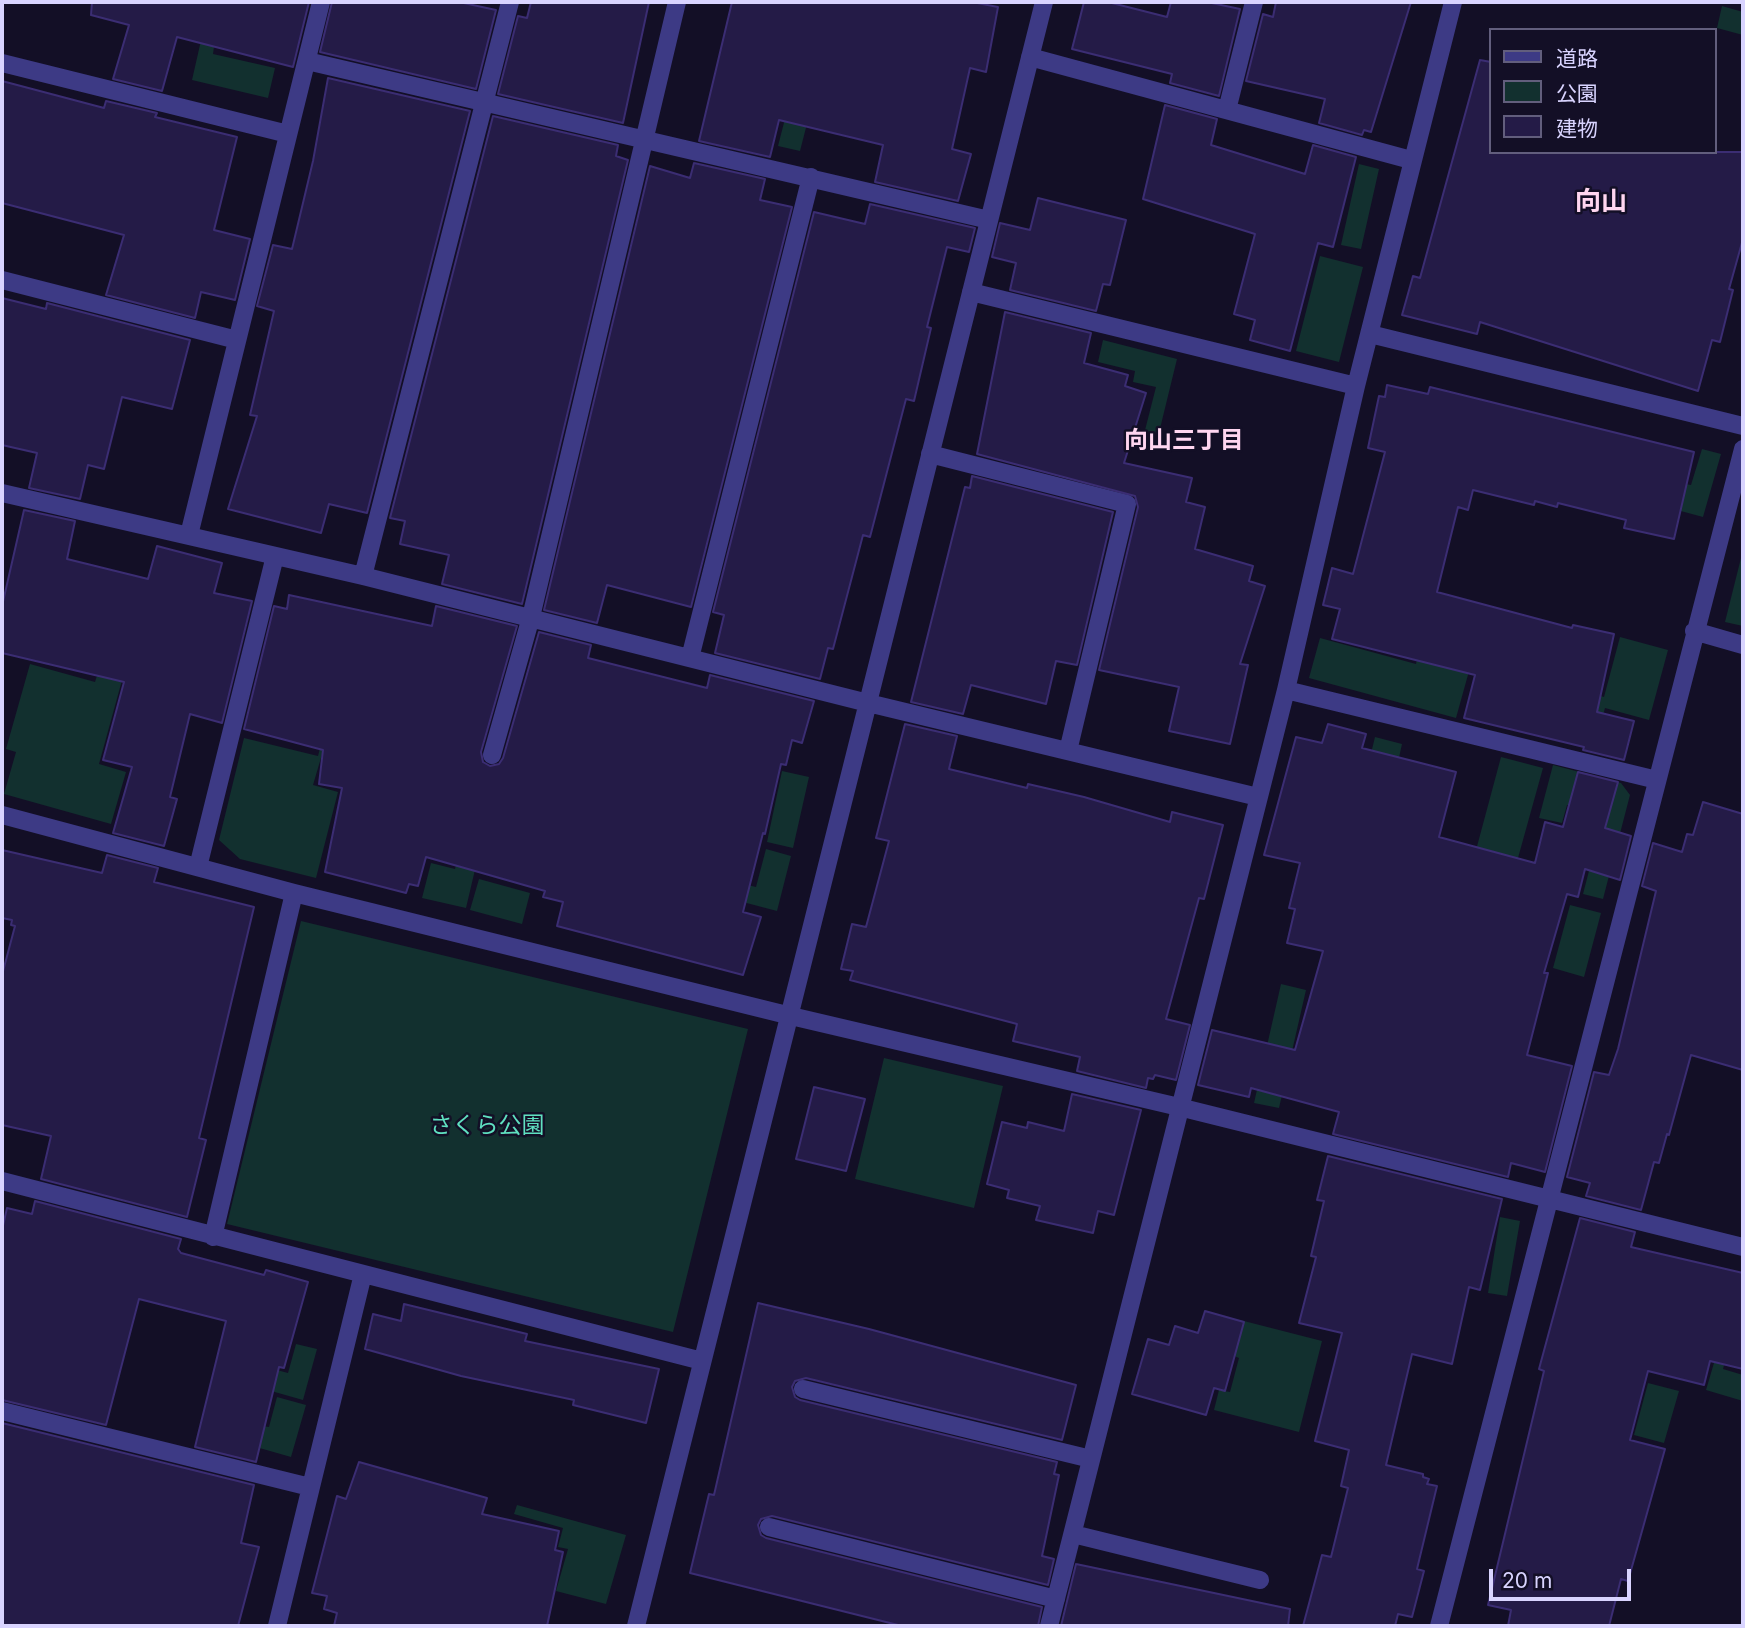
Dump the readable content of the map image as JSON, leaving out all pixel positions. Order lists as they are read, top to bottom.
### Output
{
  "districts": ["向山", "向山三丁目"],
  "parks": ["さくら公園"],
  "legend": ["道路", "公園", "建物"],
  "scale_bar": "20 m"
}
